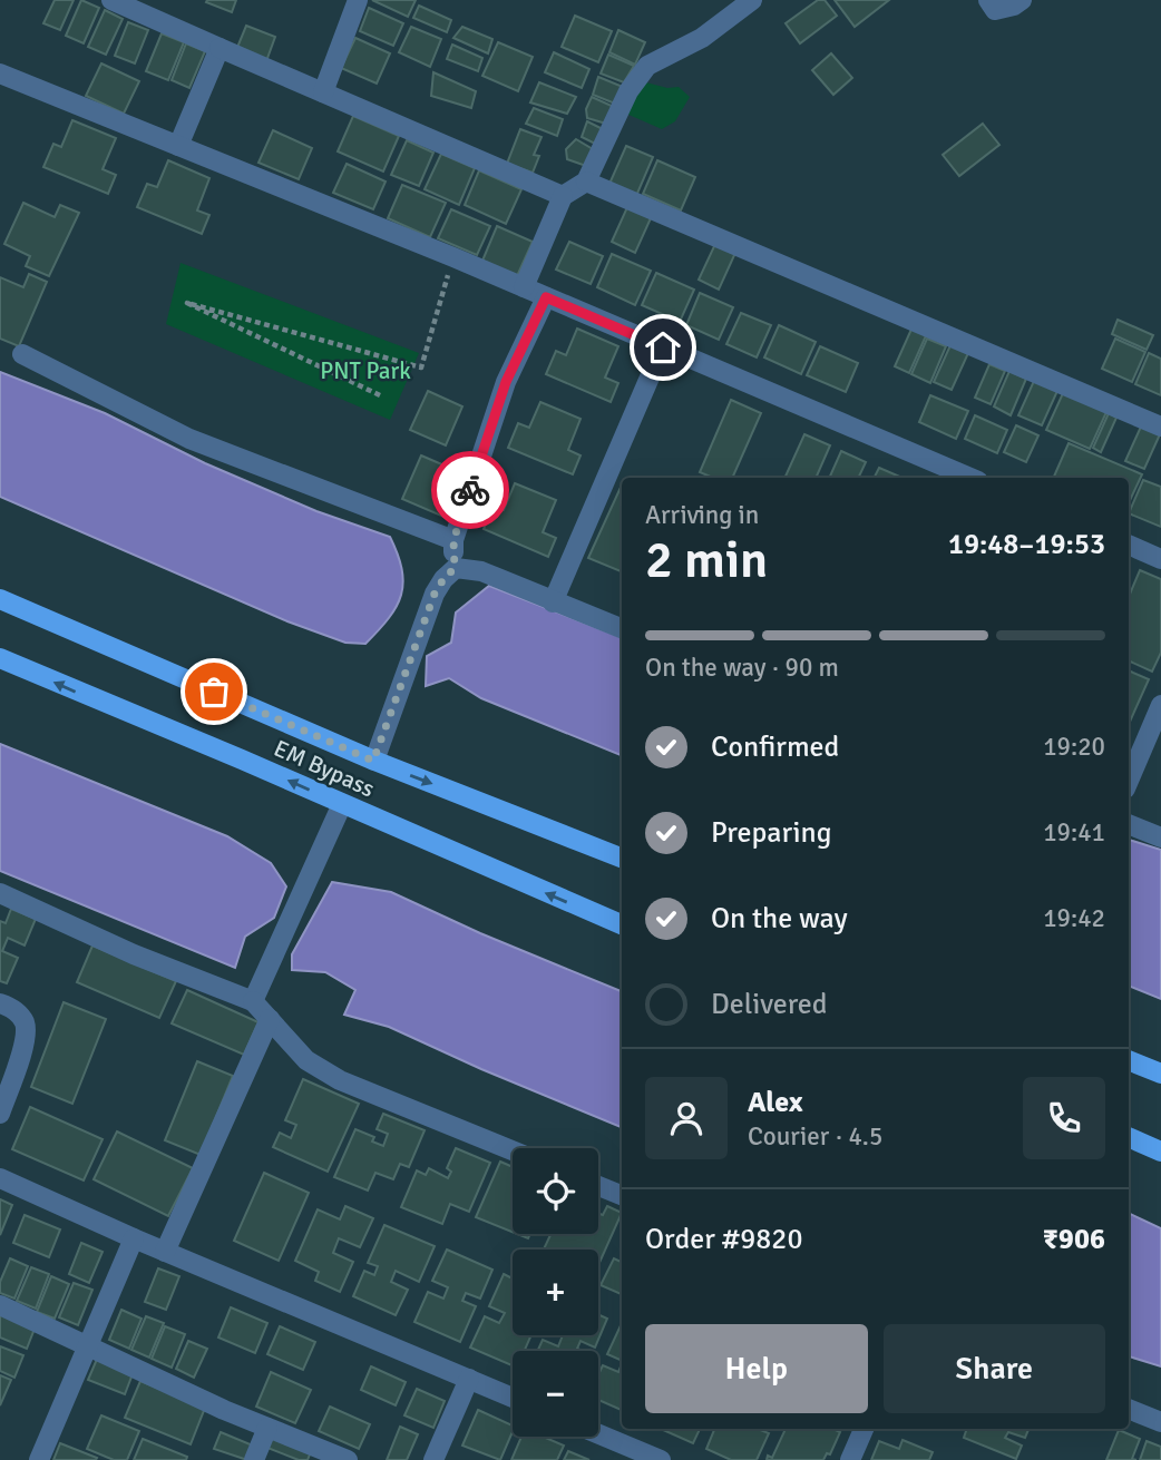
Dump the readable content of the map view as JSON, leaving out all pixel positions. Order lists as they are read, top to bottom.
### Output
{
  "streets": {
    "main road": ["EM Bypass"]
  },
  "parks": ["PNT Park"],
  "page": {
    "heading": ["2 min", "Arriving in", "19:48–19:53"],
    "panel": [
      "Alex",
      "Courier · 4.5",
      "Order #9820",
      "₹906"
    ],
    "bar": "On the way · 90 m",
    "list": [
      ["Confirmed", "19:20"],
      ["Preparing", "19:41"],
      ["On the way", "19:42"],
      "Delivered"
    ],
    "map_buttons": ["+", "−"],
    "buttons": ["Help", "Share"]
  }
}
